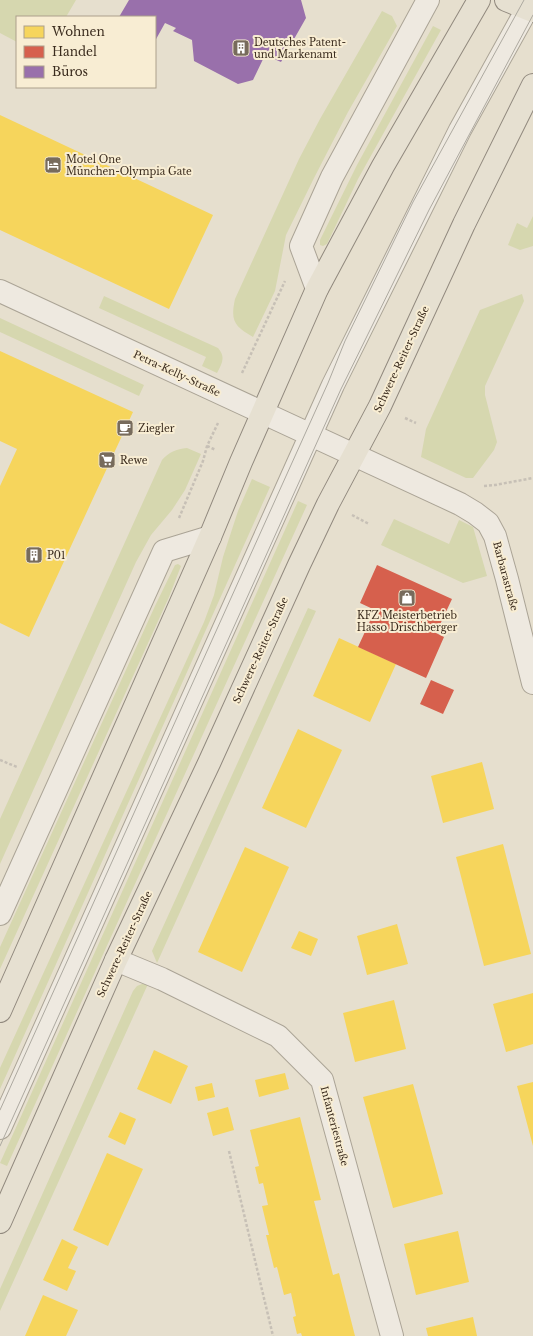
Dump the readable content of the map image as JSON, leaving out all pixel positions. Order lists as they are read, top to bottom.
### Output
{
  "streets": {
    "main road": ["Schwere-Reiter-Straße"],
    "street": ["Petra-Kelly-Straße", "Barbarastraße", "Infanteriestraße"]
  },
  "crossings": [
    ["Schwere-Reiter-Straße", "Petra-Kelly-Straße"],
    ["Schwere-Reiter-Straße", "Barbarastraße"],
    ["Schwere-Reiter-Straße", "Infanteriestraße"],
    ["Petra-Kelly-Straße", "Barbarastraße"]
  ],
  "places": {
    "building": ["Deutsches Patent- und Markenamt", "P01"],
    "hotel": ["Motel One München-Olympia Gate"],
    "cafe": ["Ziegler"],
    "supermarket": ["Rewe"],
    "shop": ["KFZ Meisterbetrieb Hasso Drischberger"]
  },
  "legend": ["Wohnen", "Handel", "Büros"]
}
